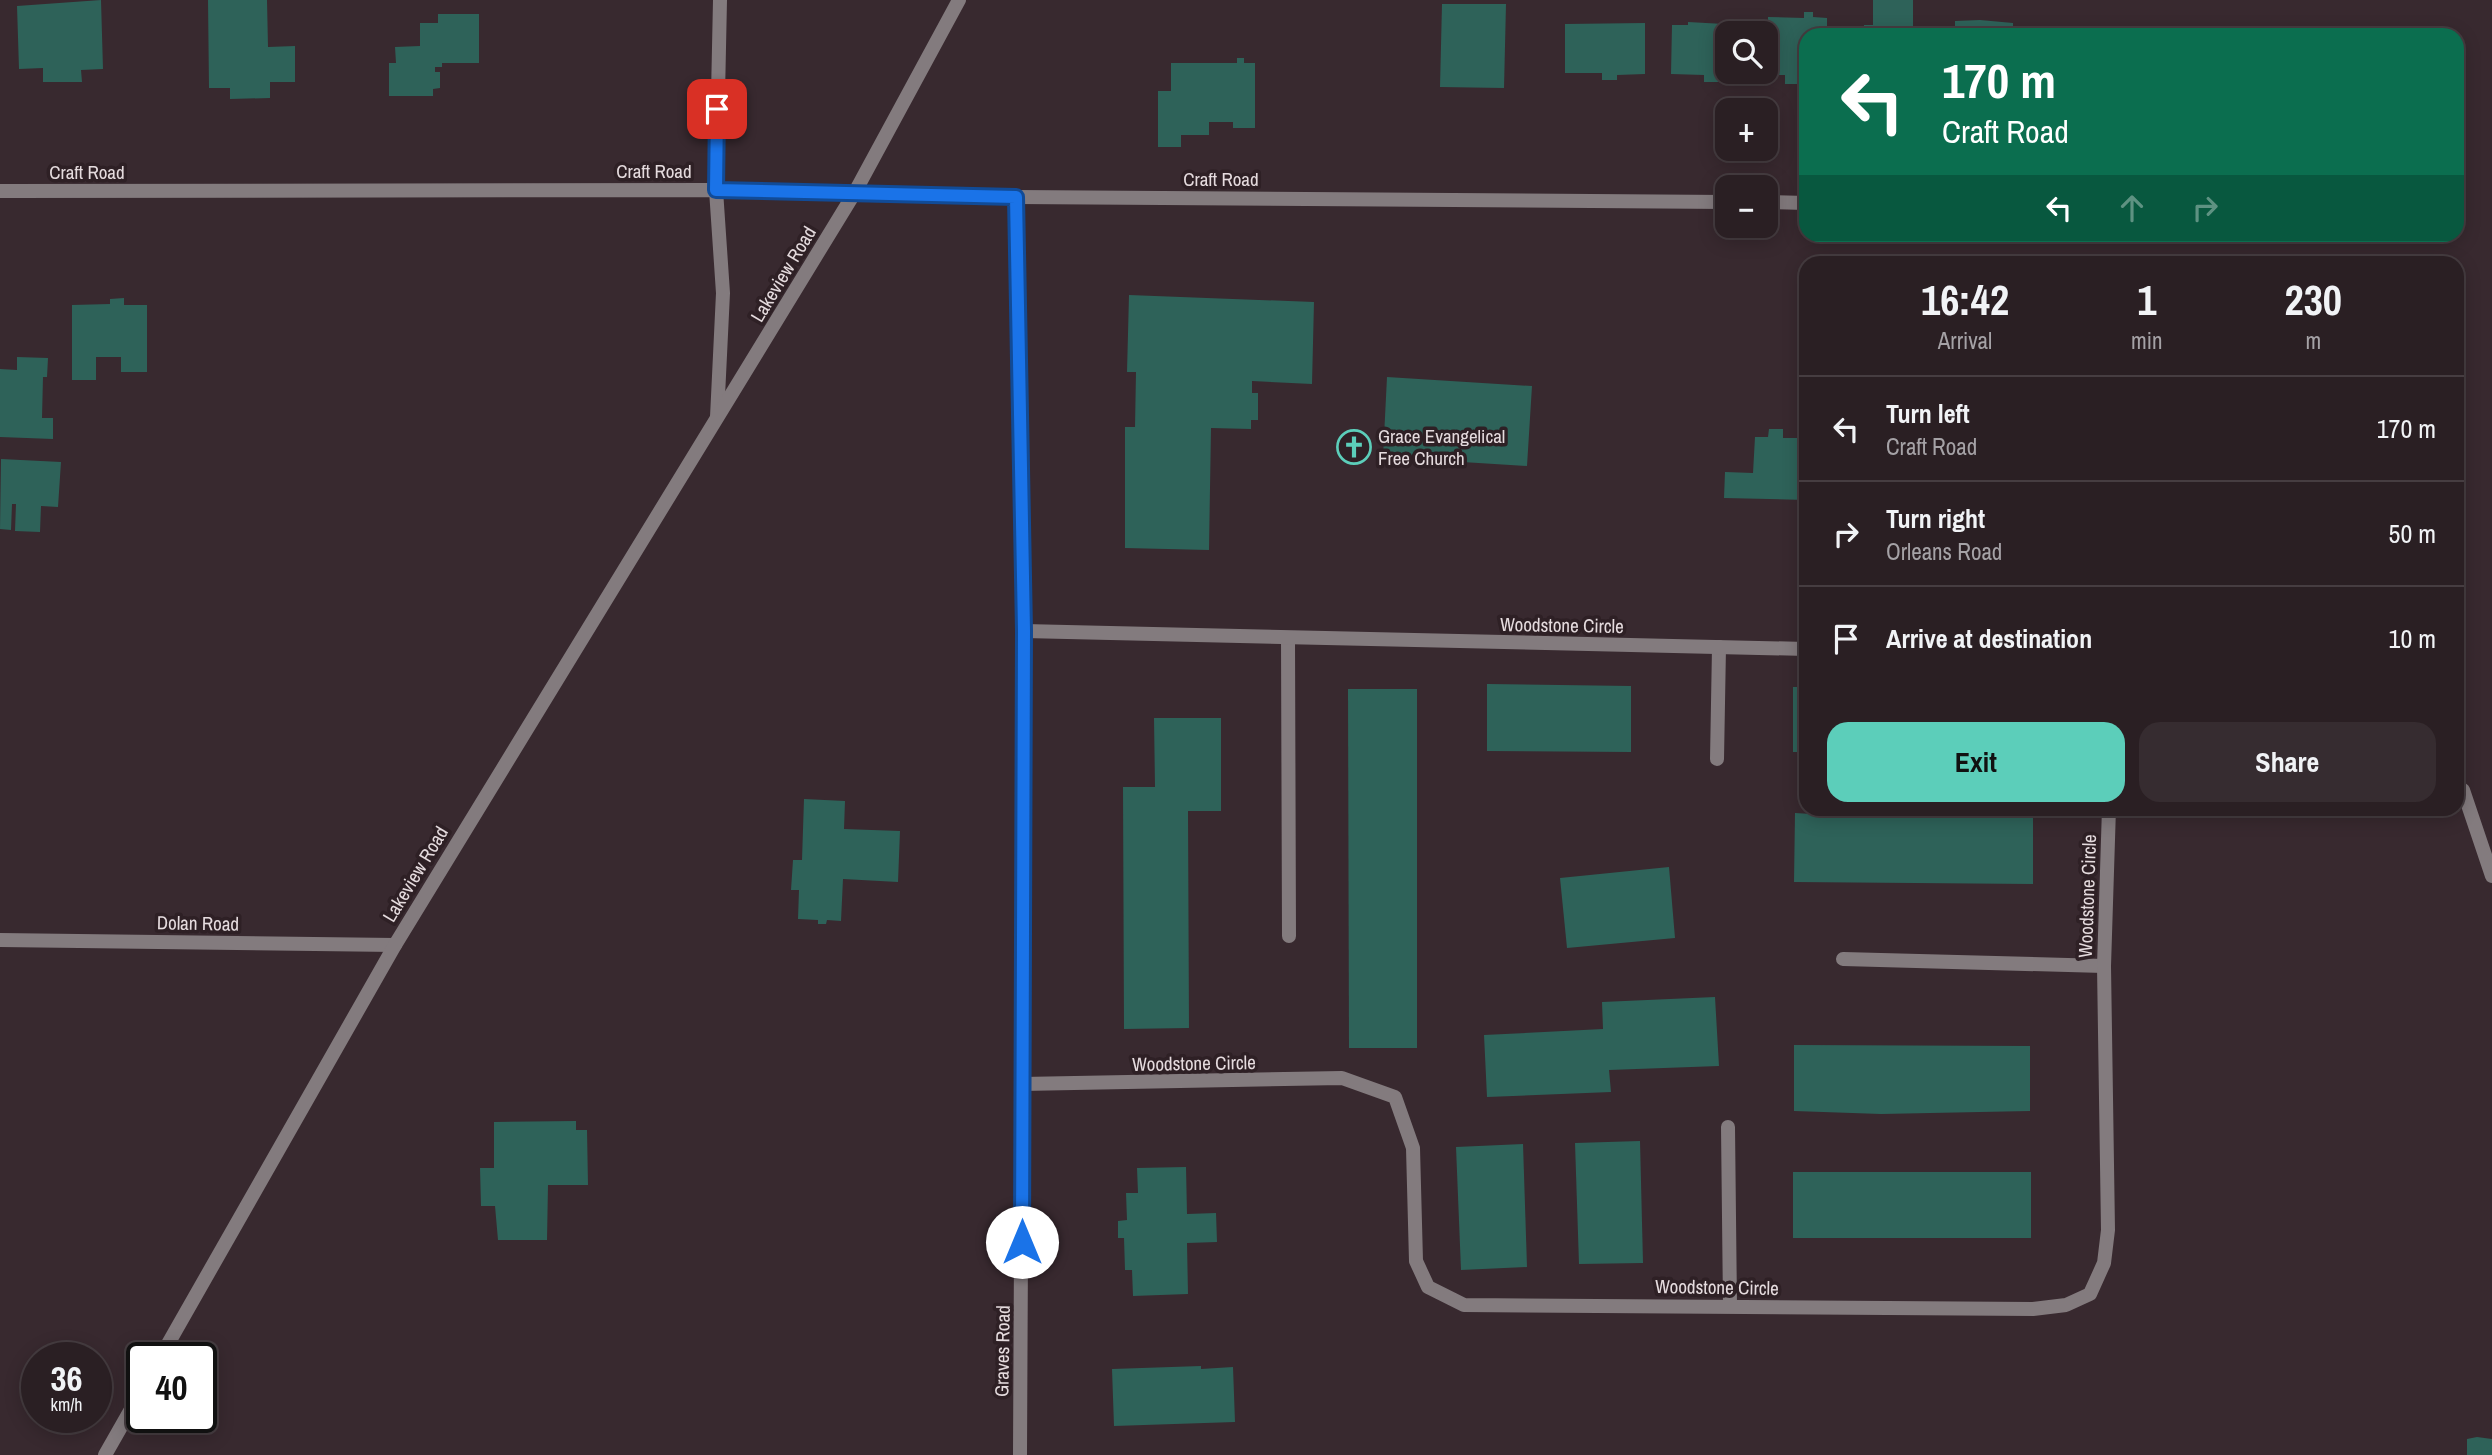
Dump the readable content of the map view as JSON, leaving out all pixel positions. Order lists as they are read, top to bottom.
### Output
{
  "streets": {
    "street": [
      "Craft Road",
      "Lakeview Road",
      "Woodstone Circle",
      "Dolan Road",
      "Graves Road"
    ]
  },
  "crossings": [
    ["Craft Road", "Lakeview Road"],
    ["Craft Road", "Graves Road"],
    ["Lakeview Road", "Dolan Road"],
    ["Woodstone Circle", "Graves Road"]
  ],
  "places": {
    "church": ["Grace Evangelical Free Church"]
  },
  "page": {
    "map_buttons": ["+", "−"],
    "turn": ["170 m", "Craft Road"],
    "eta": [
      "16:42",
      "Arrival",
      "1",
      "min",
      "230",
      "m"
    ],
    "list": [
      {
        "name": "Turn left",
        "note": "Craft Road",
        "value": "170 m"
      },
      {
        "name": "Turn right",
        "note": "Orleans Road",
        "value": "50 m"
      },
      {
        "name": "Arrive at destination",
        "value": "10 m"
      }
    ],
    "buttons": ["Exit", "Share"],
    "speed": "36 km/h",
    "limit": "40"
  }
}
